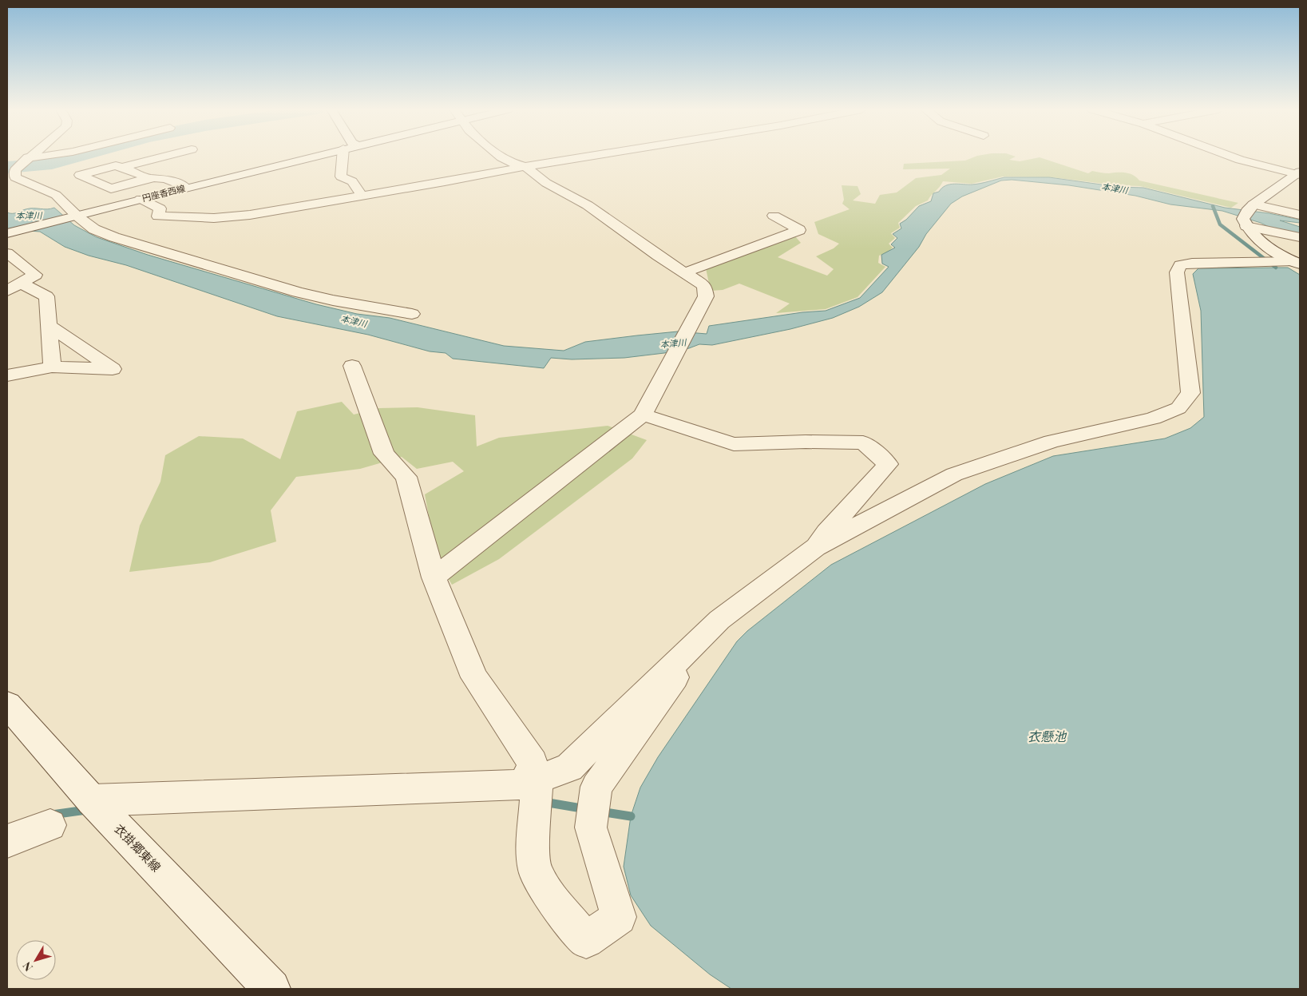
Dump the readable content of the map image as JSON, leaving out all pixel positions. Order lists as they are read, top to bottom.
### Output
{
  "streets": {
    "street": ["円座香西線", "衣掛郷東線"]
  },
  "water": ["本津川", "衣懸池"],
  "north": "bottom left"
}
